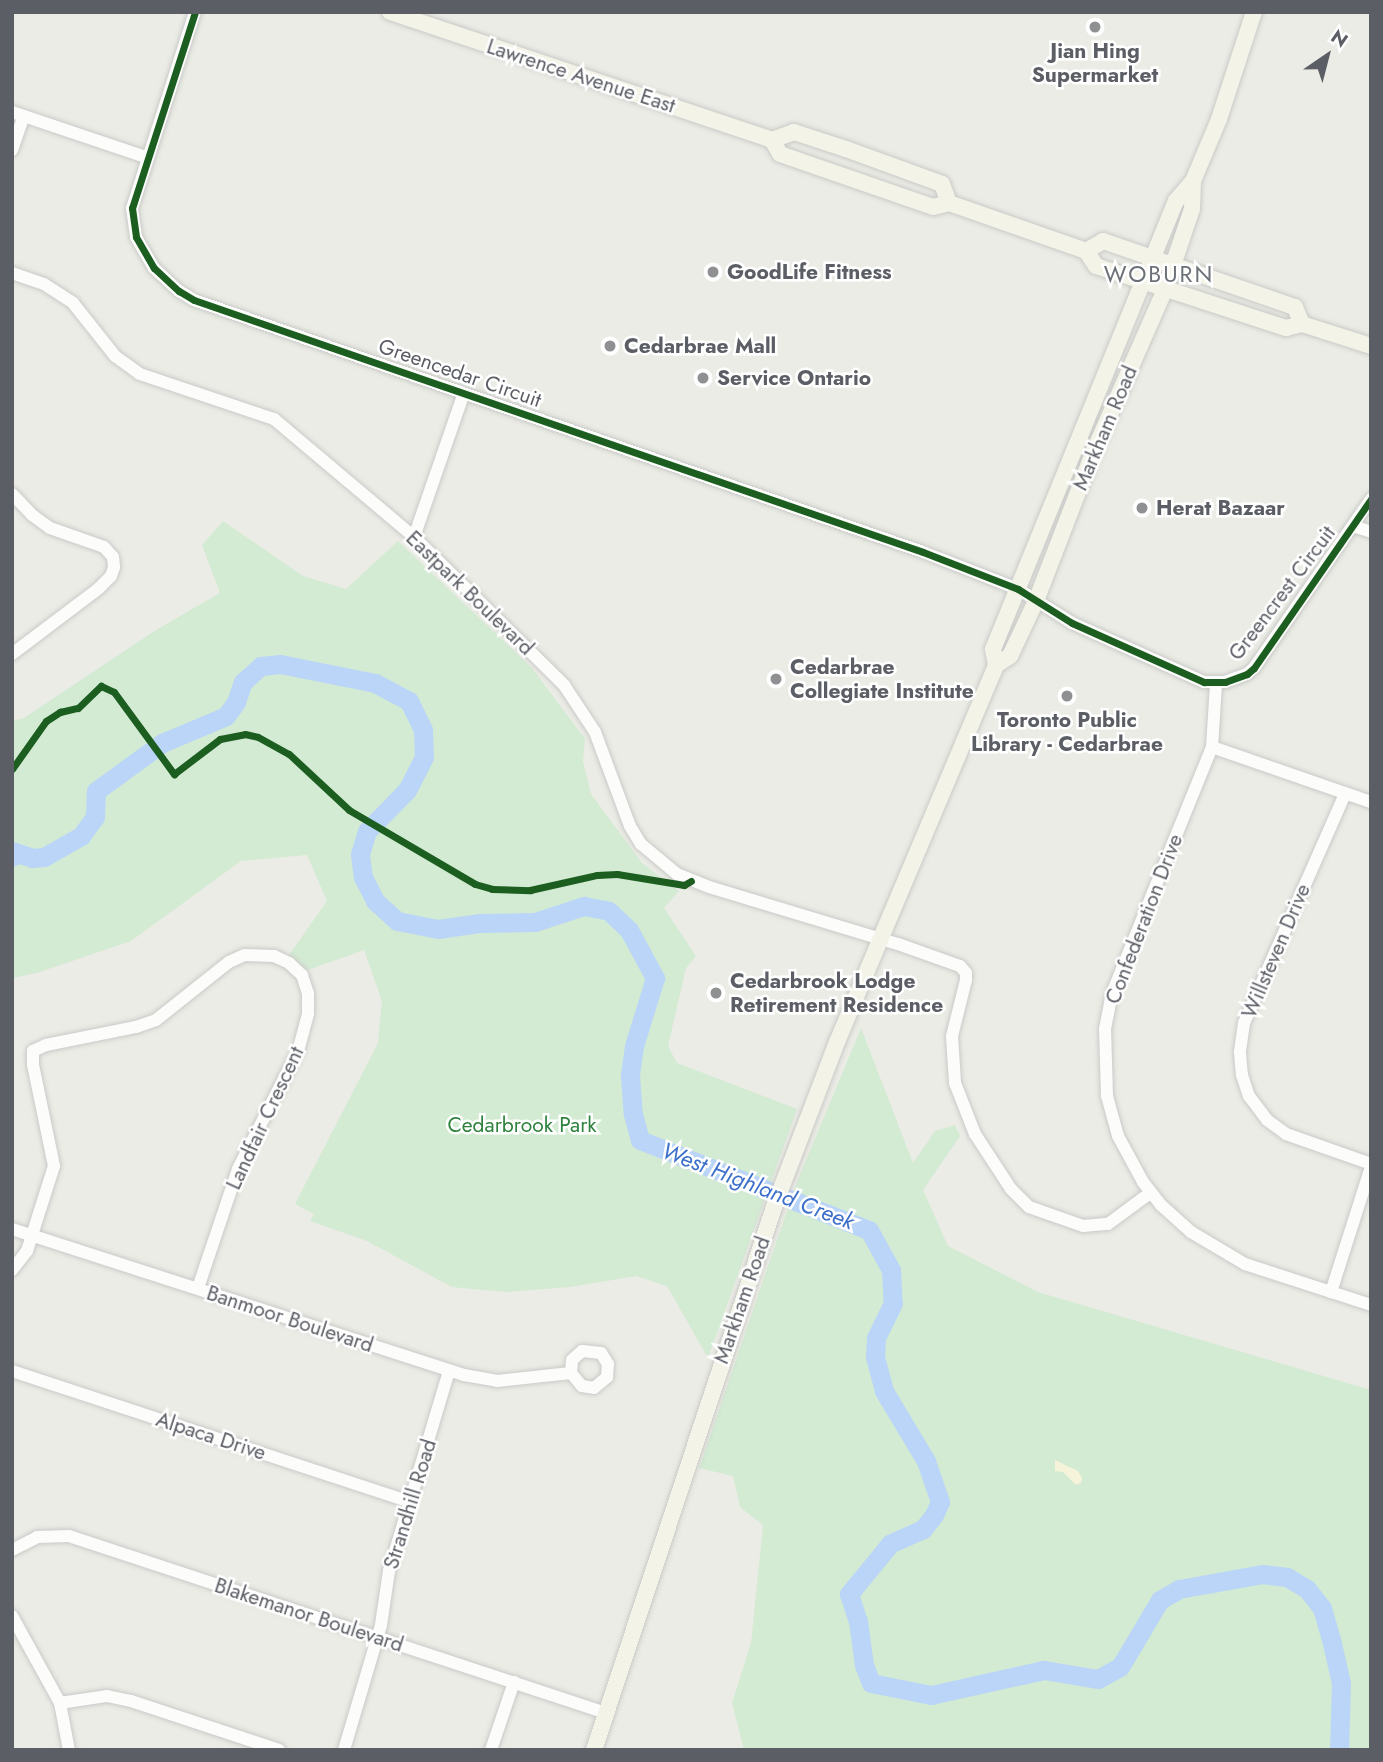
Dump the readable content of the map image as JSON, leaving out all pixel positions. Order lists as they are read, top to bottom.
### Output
{
  "streets": {
    "main road": ["Lawrence Avenue East", "Markham Road"],
    "street": [
      "Greencedar Circuit",
      "Eastpark Boulevard",
      "Greencrest Circuit",
      "Confederation Drive",
      "Willsteven Drive",
      "Landfair Crescent",
      "Banmoor Boulevard",
      "Alpaca Drive",
      "Strandhill Road",
      "Blakemanor Boulevard"
    ]
  },
  "crossings": [
    ["Lawrence Avenue East", "Markham Road"],
    ["Greencedar Circuit", "Markham Road"],
    ["Greencedar Circuit", "Greencrest Circuit"],
    ["Markham Road", "Eastpark Boulevard"],
    ["Markham Road", "Greencrest Circuit"],
    ["Markham Road", "Blakemanor Boulevard"],
    ["Eastpark Boulevard", "Confederation Drive"],
    ["Greencrest Circuit", "Confederation Drive"],
    ["Landfair Crescent", "Banmoor Boulevard"],
    ["Banmoor Boulevard", "Strandhill Road"],
    ["Alpaca Drive", "Strandhill Road"],
    ["Strandhill Road", "Blakemanor Boulevard"]
  ],
  "districts": ["WOBURN"],
  "water": ["West Highland Creek"],
  "parks": ["Cedarbrook Park"],
  "places": [
    "Jian Hing Supermarket",
    "GoodLife Fitness",
    "Cedarbrae Mall",
    "Service Ontario",
    "Herat Bazaar",
    "Cedarbrae Collegiate Institute",
    "Toronto Public Library - Cedarbrae",
    "Cedarbrook Lodge Retirement Residence"
  ],
  "north": "top right"
}
